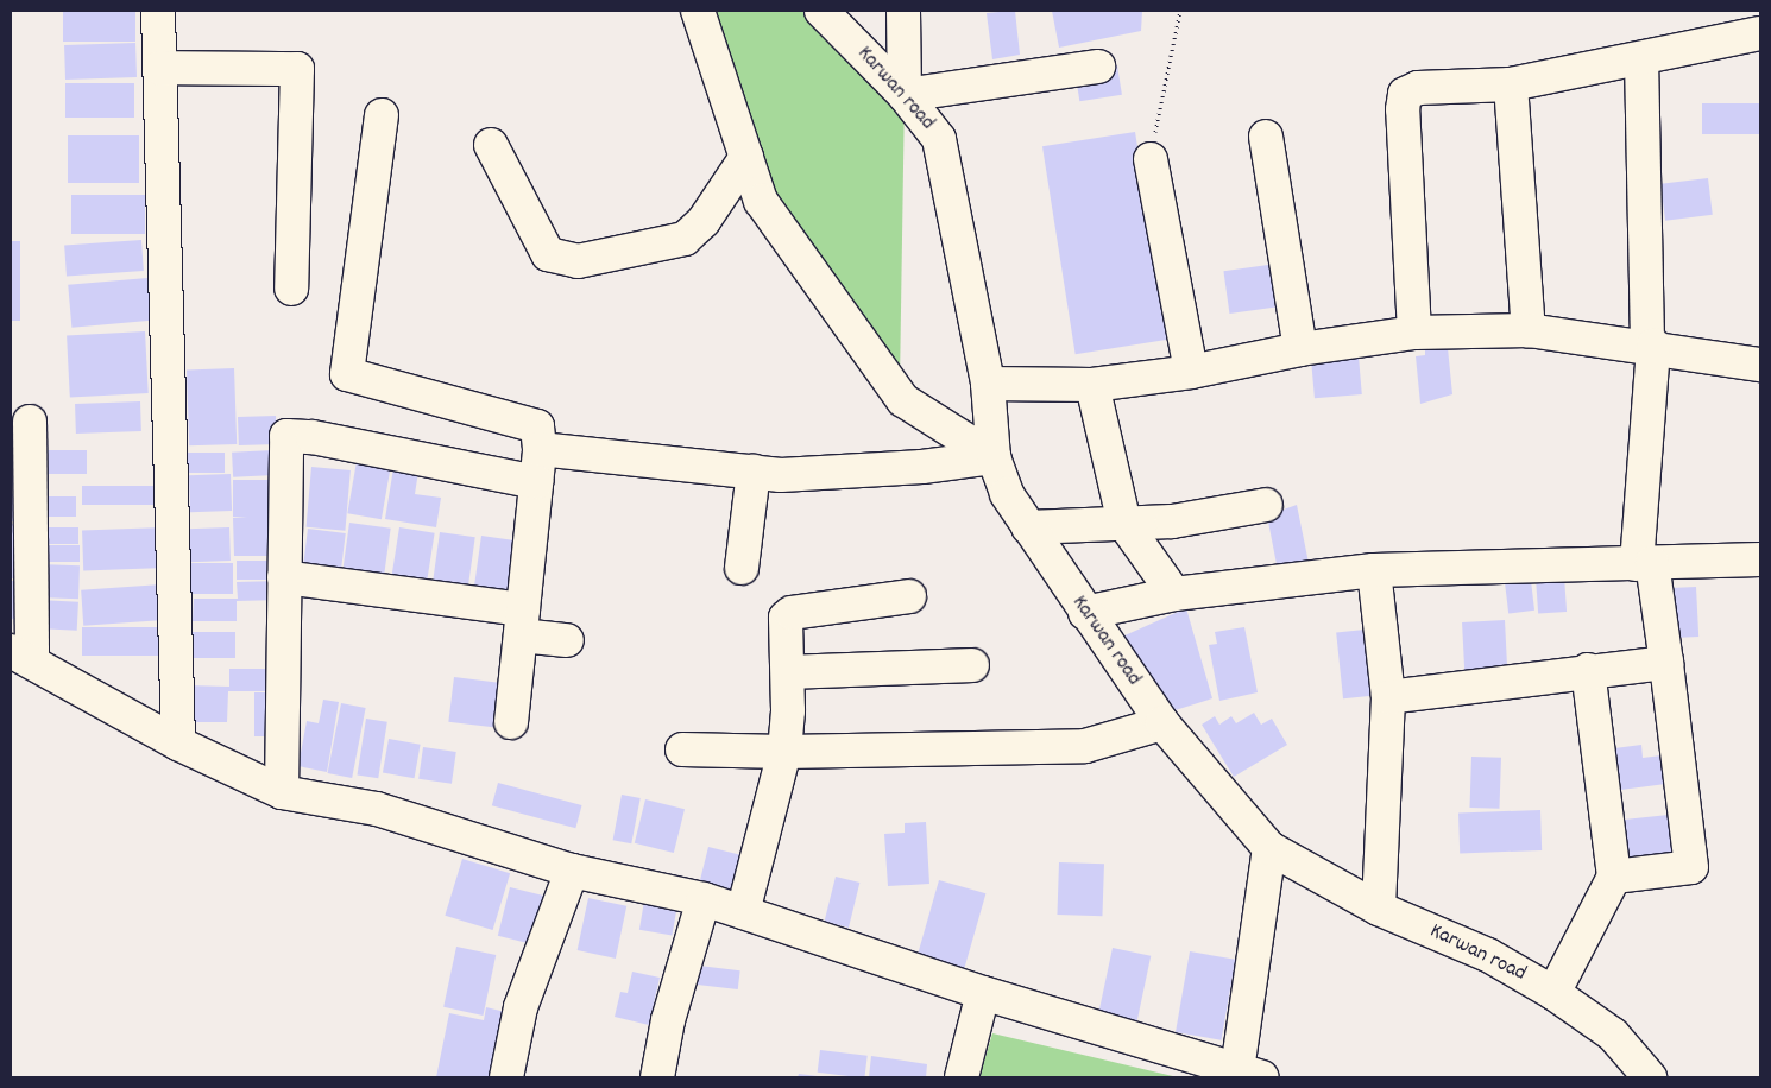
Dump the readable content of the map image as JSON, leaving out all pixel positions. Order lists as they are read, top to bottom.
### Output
{
  "streets": {
    "street": ["Karwan road"]
  }
}
